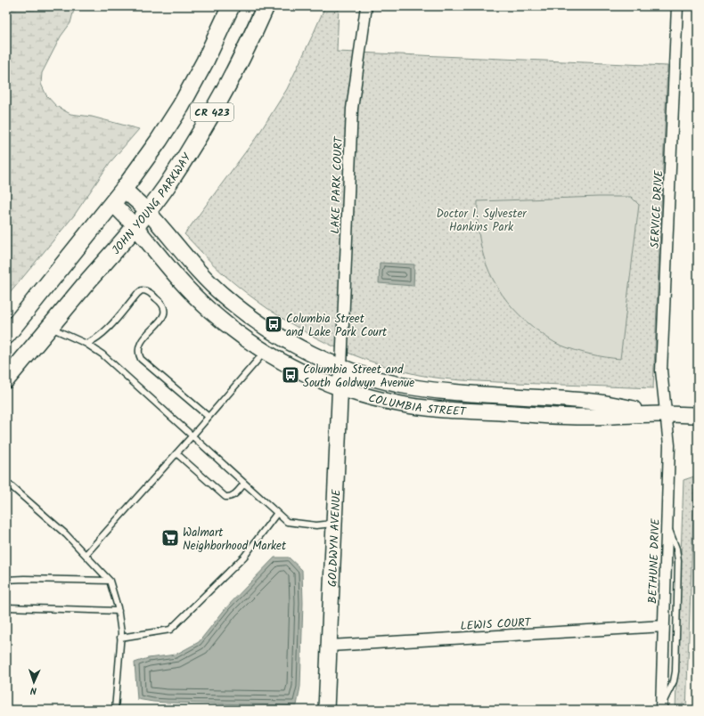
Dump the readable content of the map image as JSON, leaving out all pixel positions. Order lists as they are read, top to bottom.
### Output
{
  "streets": {
    "main road": ["CR 423", "JOHN YOUNG PARKWAY"],
    "street": [
      "LAKE PARK COURT",
      "SERVICE DRIVE",
      "COLUMBIA STREET",
      "GOLDWYN AVENUE",
      "BETHUNE DRIVE",
      "LEWIS COURT"
    ]
  },
  "crossings": [
    ["CR 423", "COLUMBIA STREET"],
    ["LAKE PARK COURT", "COLUMBIA STREET"],
    ["LAKE PARK COURT", "GOLDWYN AVENUE"],
    ["JOHN YOUNG PARKWAY", "COLUMBIA STREET"],
    ["SERVICE DRIVE", "COLUMBIA STREET"],
    ["SERVICE DRIVE", "BETHUNE DRIVE"],
    ["COLUMBIA STREET", "GOLDWYN AVENUE"],
    ["COLUMBIA STREET", "BETHUNE DRIVE"],
    ["GOLDWYN AVENUE", "LEWIS COURT"],
    ["BETHUNE DRIVE", "LEWIS COURT"]
  ],
  "parks": ["Doctor I. Sylvester Hankins Park"],
  "places": {
    "bus stop": ["Columbia Street and Lake Park Court", "Columbia Street and South Goldwyn Avenue"],
    "supermarket": ["Walmart Neighborhood Market"]
  },
  "north": "bottom"
}
